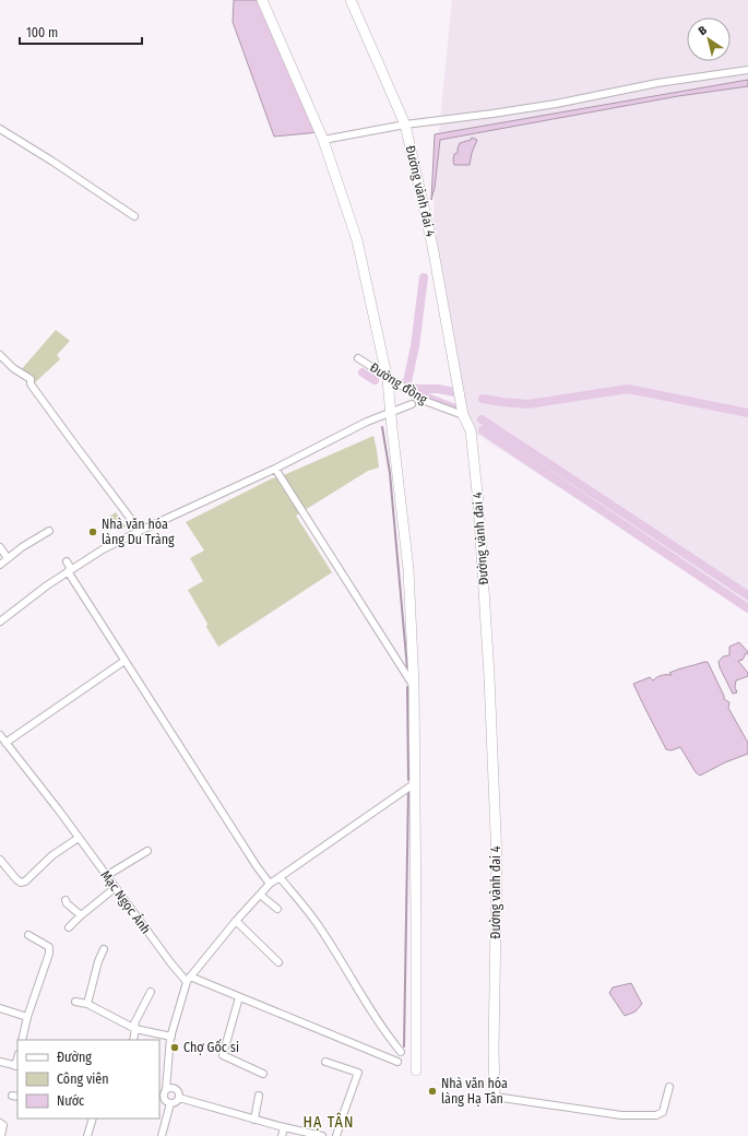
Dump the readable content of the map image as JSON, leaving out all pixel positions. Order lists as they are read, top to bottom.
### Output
{
  "streets": {
    "main road": ["Đường vành đai 4"],
    "street": ["Đường đồng", "Mạc Ngọc Ánh"]
  },
  "crossings": [
    ["Đường vành đai 4", "Đường đồng"]
  ],
  "districts": ["HẠ TÂN"],
  "places": ["Nhà văn hóa làng Du Tràng", "Chợ Gốc si", "Nhà văn hóa làng Hạ Tân"],
  "legend": ["Đường", "Công viên", "Nước"],
  "scale_bar": "100 m",
  "north": "top left"
}
